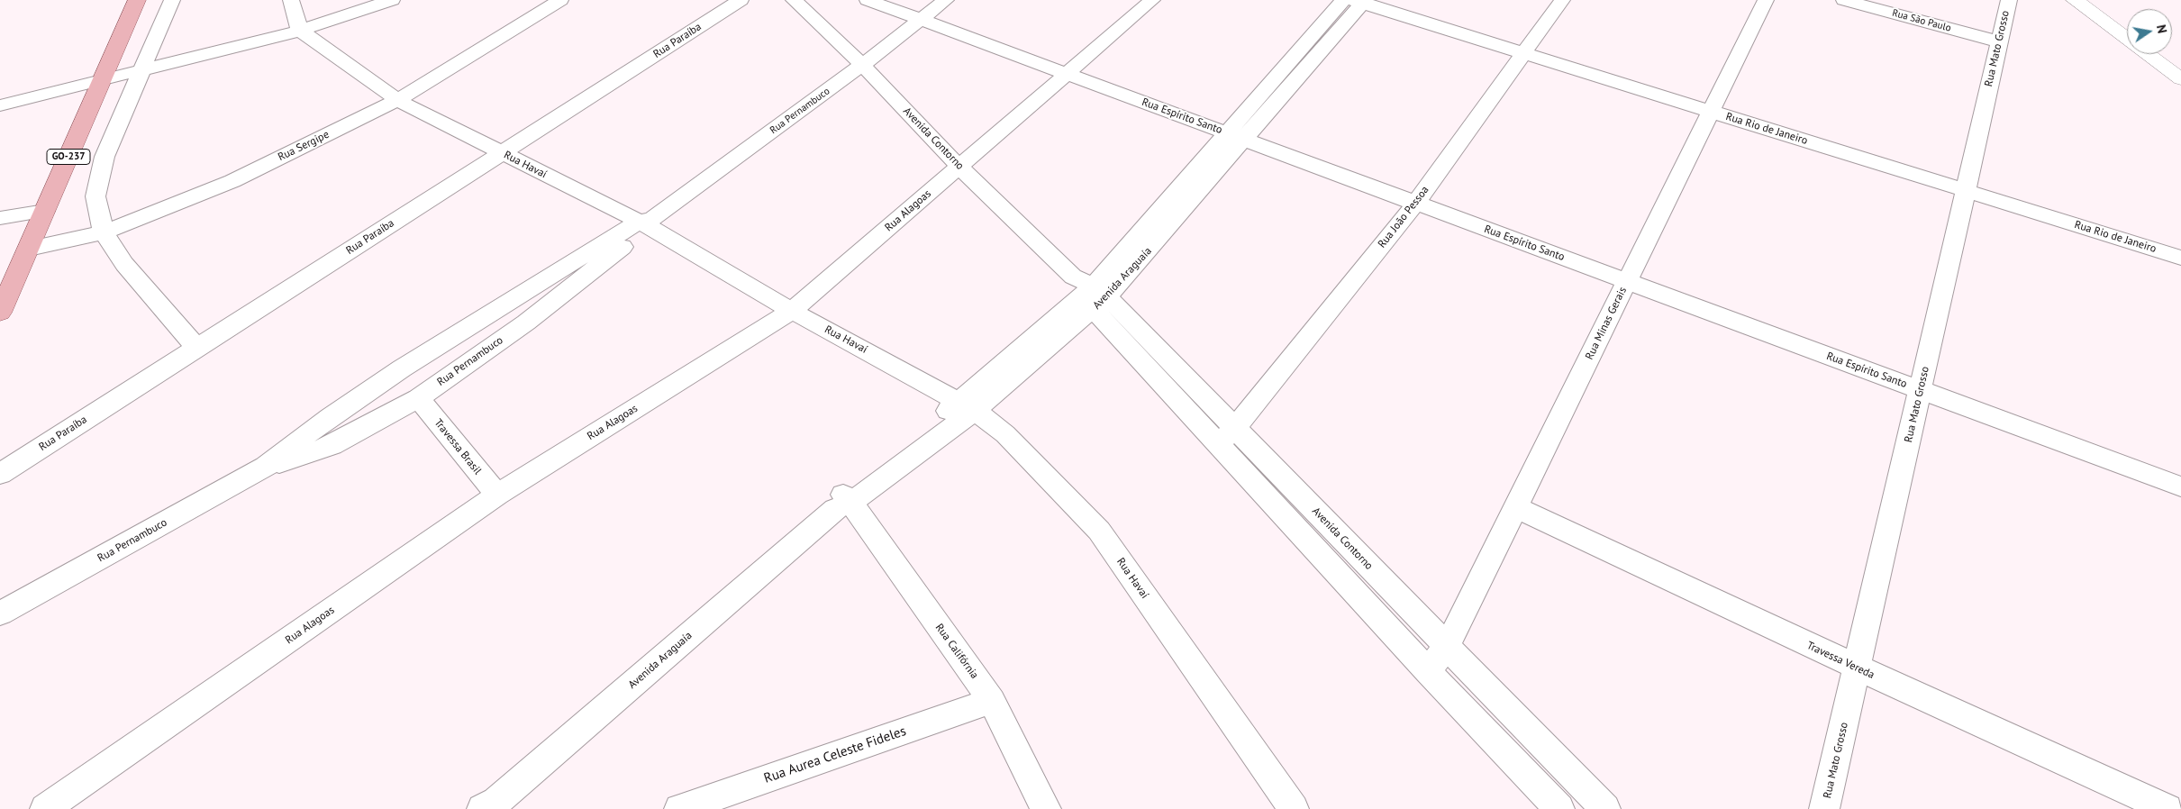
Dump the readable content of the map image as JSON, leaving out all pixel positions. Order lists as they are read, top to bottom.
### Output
{
  "streets": {
    "main road": ["GO-237"],
    "street": [
      "Rua São Paulo",
      "Rua Paraíba",
      "Rua Mato Grosso",
      "Rua Pernambuco",
      "Rua Espírito Santo",
      "Rua Rio de Janeiro",
      "Avenida Contorno",
      "Rua Sergipe",
      "Rua Havaí",
      "Rua Alagoas",
      "Rua João Pessoa",
      "Avenida Araguaía",
      "Rua Minas Gerais",
      "Travessa Brasil",
      "Rua Califórnia",
      "Travessa Vereda",
      "Rua Aurea Celeste Fideles"
    ]
  },
  "crossings": [
    ["Rua São Paulo", "Rua Mato Grosso"],
    ["Rua Paraíba", "Rua Havaí"],
    ["Rua Mato Grosso", "Rua Espírito Santo"],
    ["Rua Mato Grosso", "Rua Rio de Janeiro"],
    ["Rua Mato Grosso", "Travessa Vereda"],
    ["Rua Pernambuco", "Rua Espírito Santo"],
    ["Rua Pernambuco", "Avenida Contorno"],
    ["Rua Pernambuco", "Rua Havaí"],
    ["Rua Pernambuco", "Travessa Brasil"],
    ["Rua Espírito Santo", "Rua Alagoas"],
    ["Rua Espírito Santo", "Rua João Pessoa"],
    ["Rua Espírito Santo", "Avenida Araguaía"],
    ["Rua Espírito Santo", "Rua Minas Gerais"],
    ["Rua Rio de Janeiro", "Rua João Pessoa"],
    ["Rua Rio de Janeiro", "Avenida Araguaía"],
    ["Rua Rio de Janeiro", "Rua Minas Gerais"],
    ["Avenida Contorno", "Rua Alagoas"],
    ["Avenida Contorno", "Rua João Pessoa"],
    ["Avenida Contorno", "Avenida Araguaía"],
    ["Avenida Contorno", "Rua Minas Gerais"],
    ["Rua Sergipe", "GO-237"],
    ["Rua Sergipe", "Rua Havaí"],
    ["Rua Havaí", "Rua Alagoas"],
    ["Rua Havaí", "Avenida Araguaía"],
    ["Rua Alagoas", "Travessa Brasil"],
    ["Avenida Araguaía", "Rua Califórnia"],
    ["Rua Minas Gerais", "Travessa Vereda"],
    ["Rua Califórnia", "Rua Aurea Celeste Fideles"]
  ],
  "north": "right"
}
